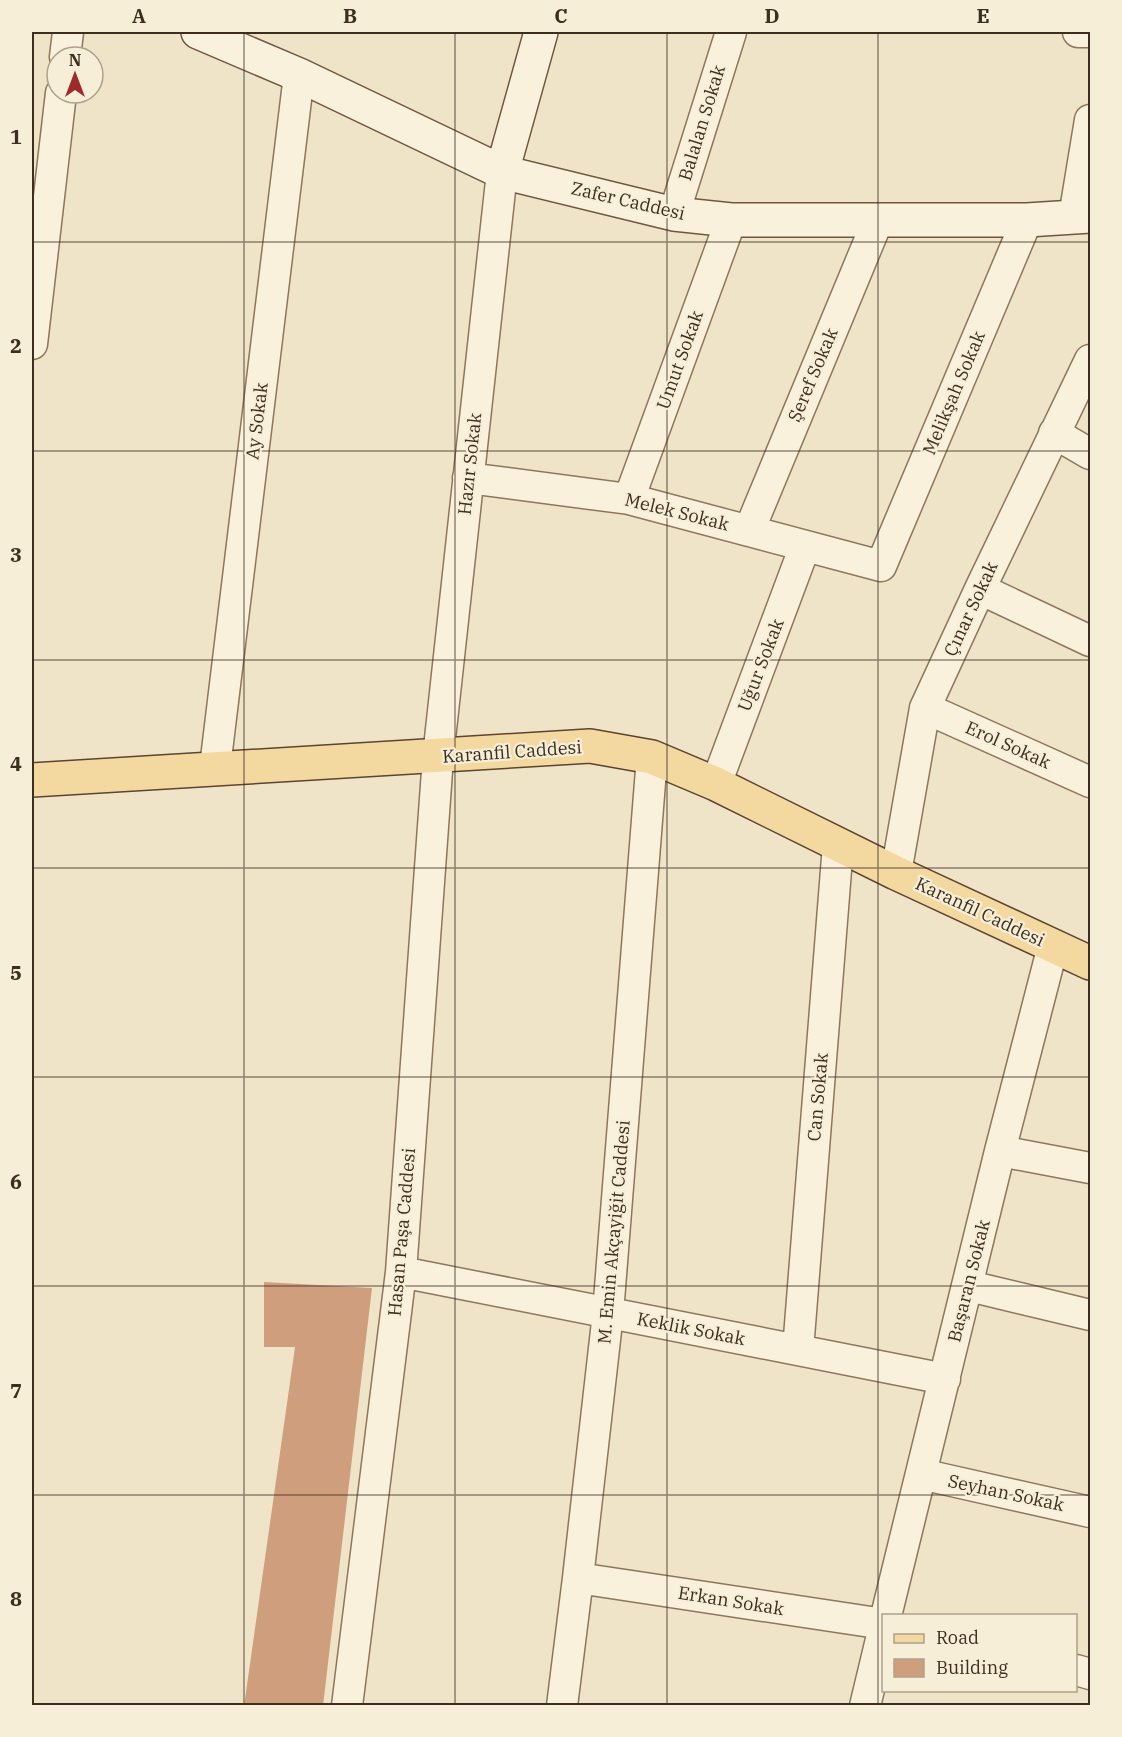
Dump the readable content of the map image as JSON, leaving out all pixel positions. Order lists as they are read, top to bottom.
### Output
{
  "streets": {
    "main road": ["Zafer Caddesi", "Karanfil Caddesi"],
    "street": [
      "Balalan Sokak",
      "Umut Sokak",
      "Şeref Sokak",
      "Melikşah Sokak",
      "Ay Sokak",
      "Hazır Sokak",
      "Melek Sokak",
      "Çınar Sokak",
      "Uğur Sokak",
      "Erol Sokak",
      "Can Sokak",
      "Hasan Paşa Caddesi",
      "M. Emin Akçayiğit Caddesi",
      "Başaran Sokak",
      "Keklik Sokak",
      "Seyhan Sokak",
      "Erkan Sokak"
    ]
  },
  "crossings": [
    ["Balalan Sokak", "Zafer Caddesi"],
    ["Zafer Caddesi", "Umut Sokak"],
    ["Zafer Caddesi", "Şeref Sokak"],
    ["Zafer Caddesi", "Melikşah Sokak"],
    ["Zafer Caddesi", "Ay Sokak"],
    ["Zafer Caddesi", "Hazır Sokak"],
    ["Umut Sokak", "Melek Sokak"],
    ["Şeref Sokak", "Melek Sokak"],
    ["Melikşah Sokak", "Melek Sokak"],
    ["Ay Sokak", "Karanfil Caddesi"],
    ["Hazır Sokak", "Melek Sokak"],
    ["Hazır Sokak", "Karanfil Caddesi"],
    ["Hazır Sokak", "Hasan Paşa Caddesi"],
    ["Melek Sokak", "Uğur Sokak"],
    ["Çınar Sokak", "Erol Sokak"],
    ["Çınar Sokak", "Karanfil Caddesi"],
    ["Uğur Sokak", "Karanfil Caddesi"],
    ["Karanfil Caddesi", "Can Sokak"],
    ["Karanfil Caddesi", "Hasan Paşa Caddesi"],
    ["Karanfil Caddesi", "M. Emin Akçayiğit Caddesi"],
    ["Karanfil Caddesi", "Başaran Sokak"],
    ["Can Sokak", "Keklik Sokak"],
    ["Hasan Paşa Caddesi", "Keklik Sokak"],
    ["M. Emin Akçayiğit Caddesi", "Keklik Sokak"],
    ["M. Emin Akçayiğit Caddesi", "Erkan Sokak"],
    ["Başaran Sokak", "Keklik Sokak"],
    ["Başaran Sokak", "Seyhan Sokak"]
  ],
  "legend": ["Road", "Building"],
  "north": "top",
  "grid": {
    "columns": [
      "A",
      "B",
      "C",
      "D",
      "E"
    ],
    "rows": [
      "1",
      "2",
      "3",
      "4",
      "5",
      "6",
      "7",
      "8"
    ]
  }
}
